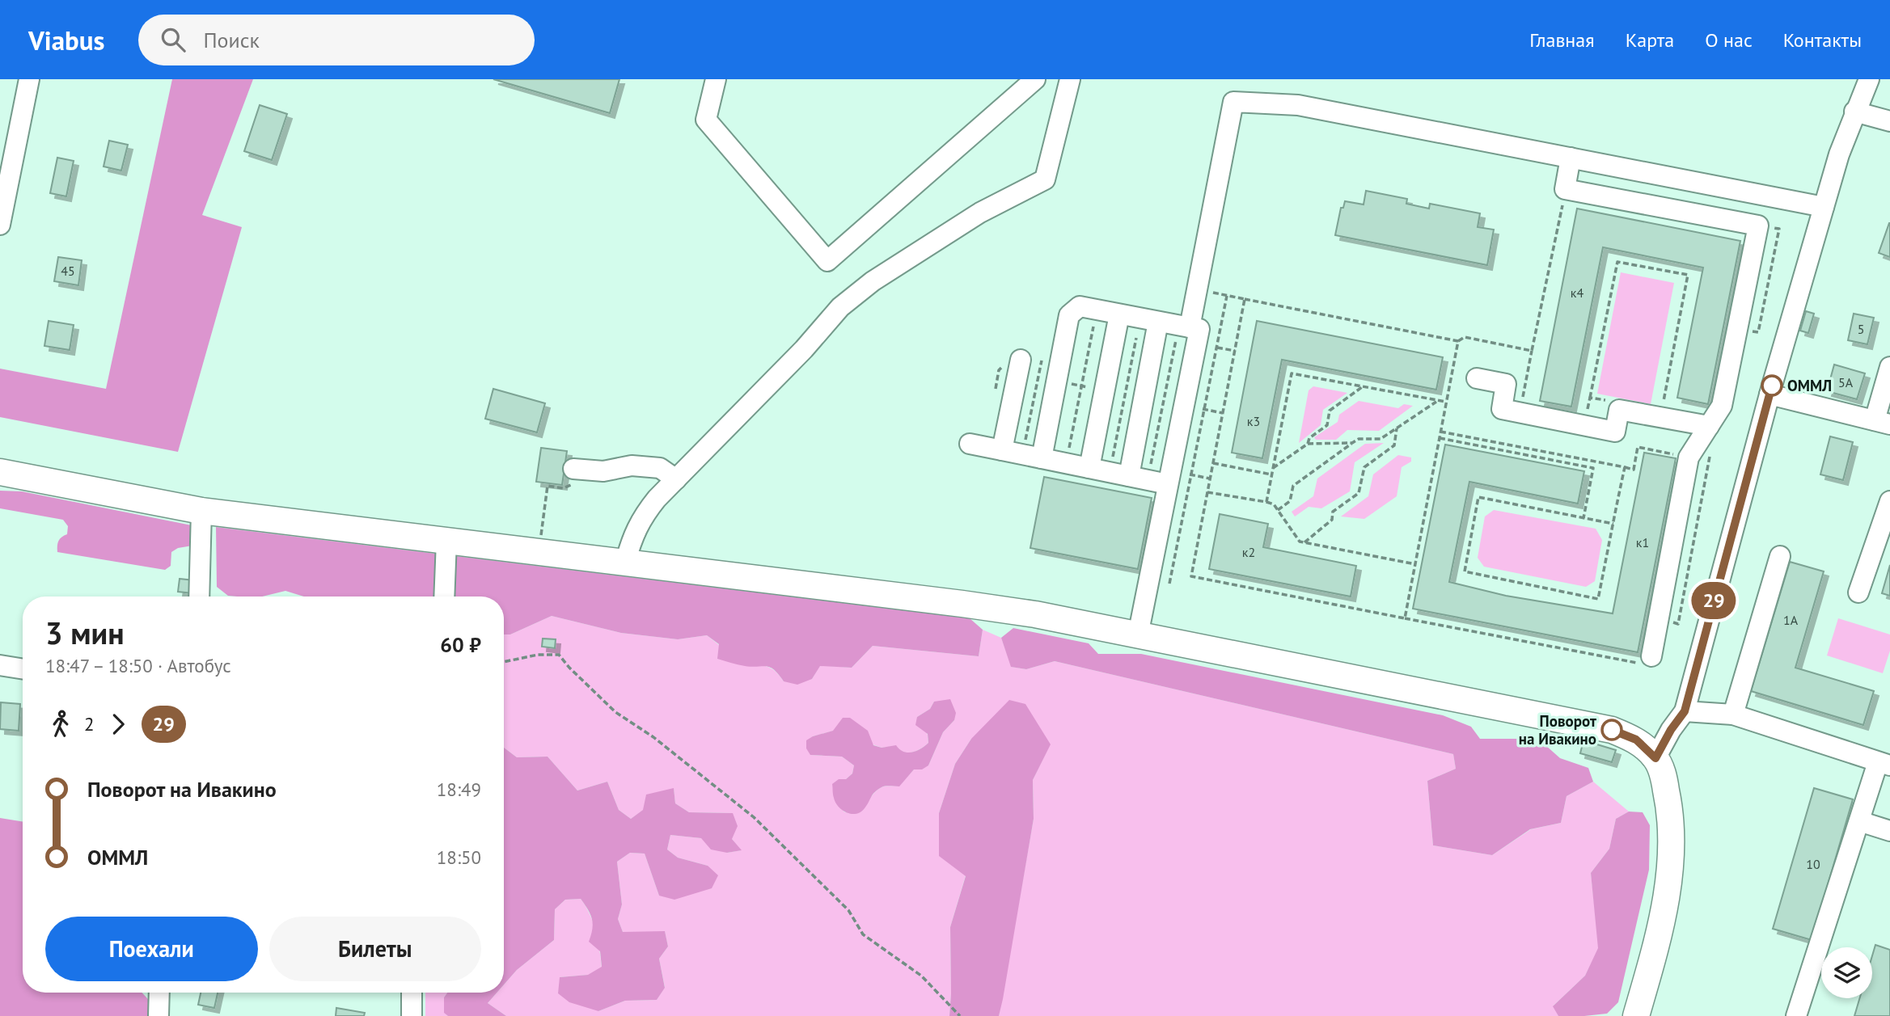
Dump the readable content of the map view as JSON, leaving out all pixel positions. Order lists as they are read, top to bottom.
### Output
{
  "places": ["ОММЛ", "Поворот на Ивакино"],
  "lines": ["bus line 29"],
  "house_numbers": [
    "45",
    "к4",
    "5",
    "5А",
    "к3",
    "к1",
    "к2",
    "1А",
    "10"
  ],
  "page": {
    "header": "Viabus",
    "search": "Поиск",
    "nav": [
      "Главная",
      "Карта",
      "О нас",
      "Контакты"
    ],
    "on_map": "29",
    "heading": ["3 мин", "18:47 – 18:50 · Автобус", "60 ₽"],
    "legs": ["2", "29"],
    "list": [
      {
        "name": "Поворот на Ивакино",
        "value": "18:49"
      },
      {
        "name": "ОММЛ",
        "value": "18:50"
      }
    ],
    "buttons": ["Поехали", "Билеты"]
  }
}
